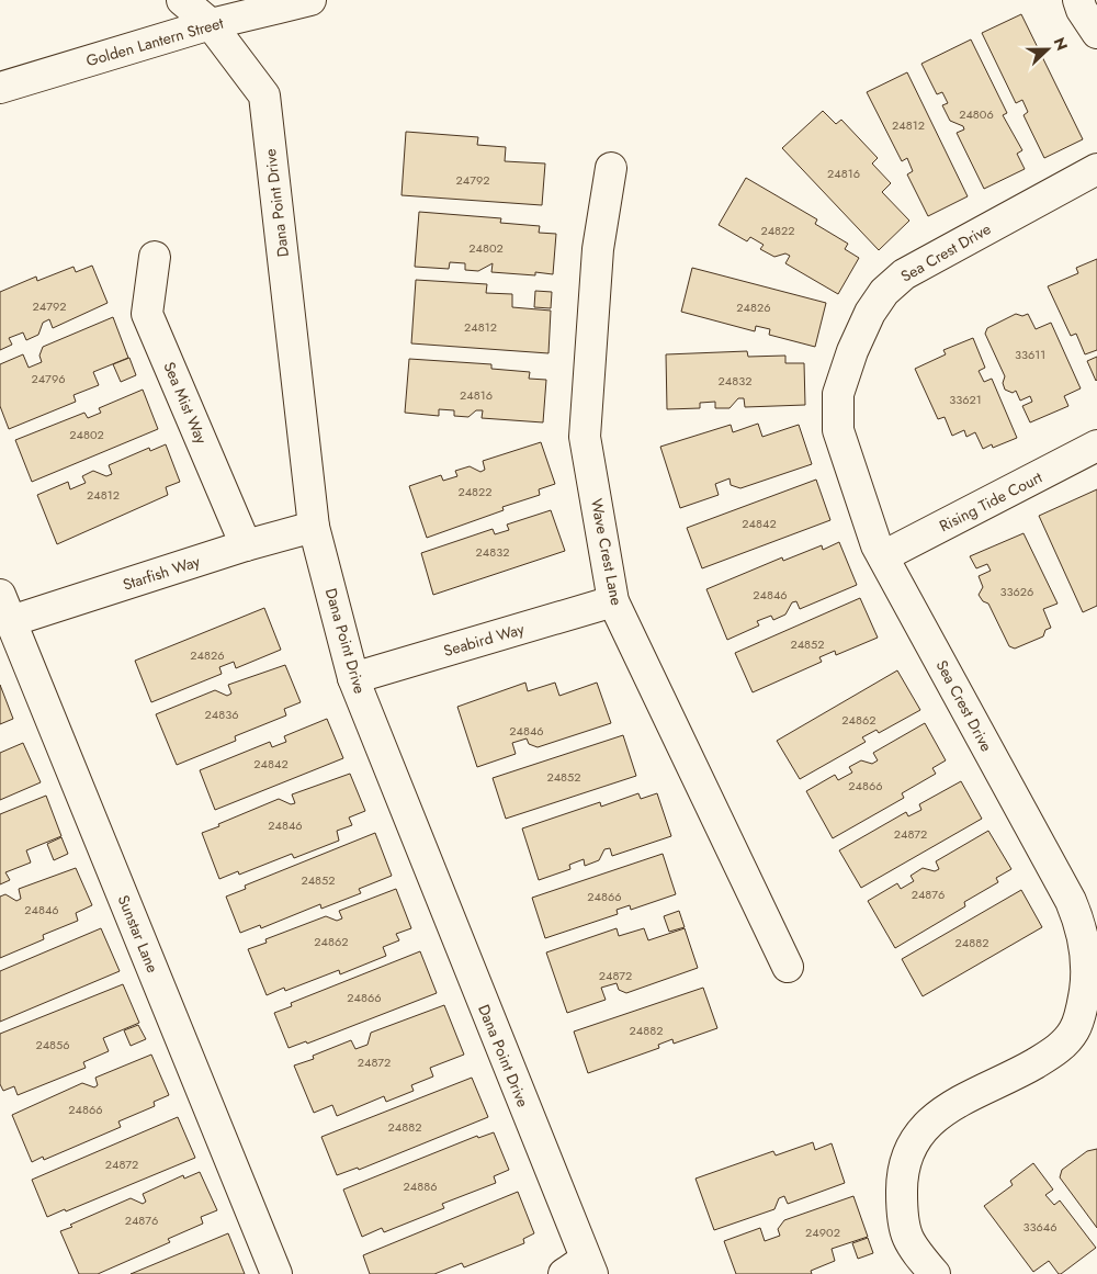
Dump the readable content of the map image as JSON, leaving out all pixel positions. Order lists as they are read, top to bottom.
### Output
{
  "streets": {
    "street": [
      "Golden Lantern Street",
      "Dana Point Drive",
      "Sea Crest Drive",
      "Sea Mist Way",
      "Rising Tide Court",
      "Wave Crest Lane",
      "Starfish Way",
      "Seabird Way",
      "Sunstar Lane"
    ]
  },
  "crossings": [
    ["Golden Lantern Street", "Dana Point Drive"],
    ["Dana Point Drive", "Starfish Way"],
    ["Dana Point Drive", "Seabird Way"],
    ["Sea Crest Drive", "Rising Tide Court"],
    ["Sea Mist Way", "Starfish Way"],
    ["Wave Crest Lane", "Seabird Way"],
    ["Starfish Way", "Sunstar Lane"]
  ],
  "house_numbers": [
    "24806",
    "24812",
    "24816",
    "24792",
    "24822",
    "24802",
    "24792",
    "24826",
    "24812",
    "33611",
    "24796",
    "24832",
    "24816",
    "33621",
    "24802",
    "24822",
    "24812",
    "24842",
    "24832",
    "33626",
    "24846",
    "24852",
    "24826",
    "24836",
    "24862",
    "24846",
    "24842",
    "24852",
    "24866",
    "24846",
    "24872",
    "24852",
    "24876",
    "24866",
    "24846",
    "24862",
    "24882",
    "24872",
    "24866",
    "24882",
    "24856",
    "24872",
    "24866",
    "24882",
    "24872",
    "24886",
    "24876",
    "33646",
    "24902"
  ],
  "north": "right"
}
